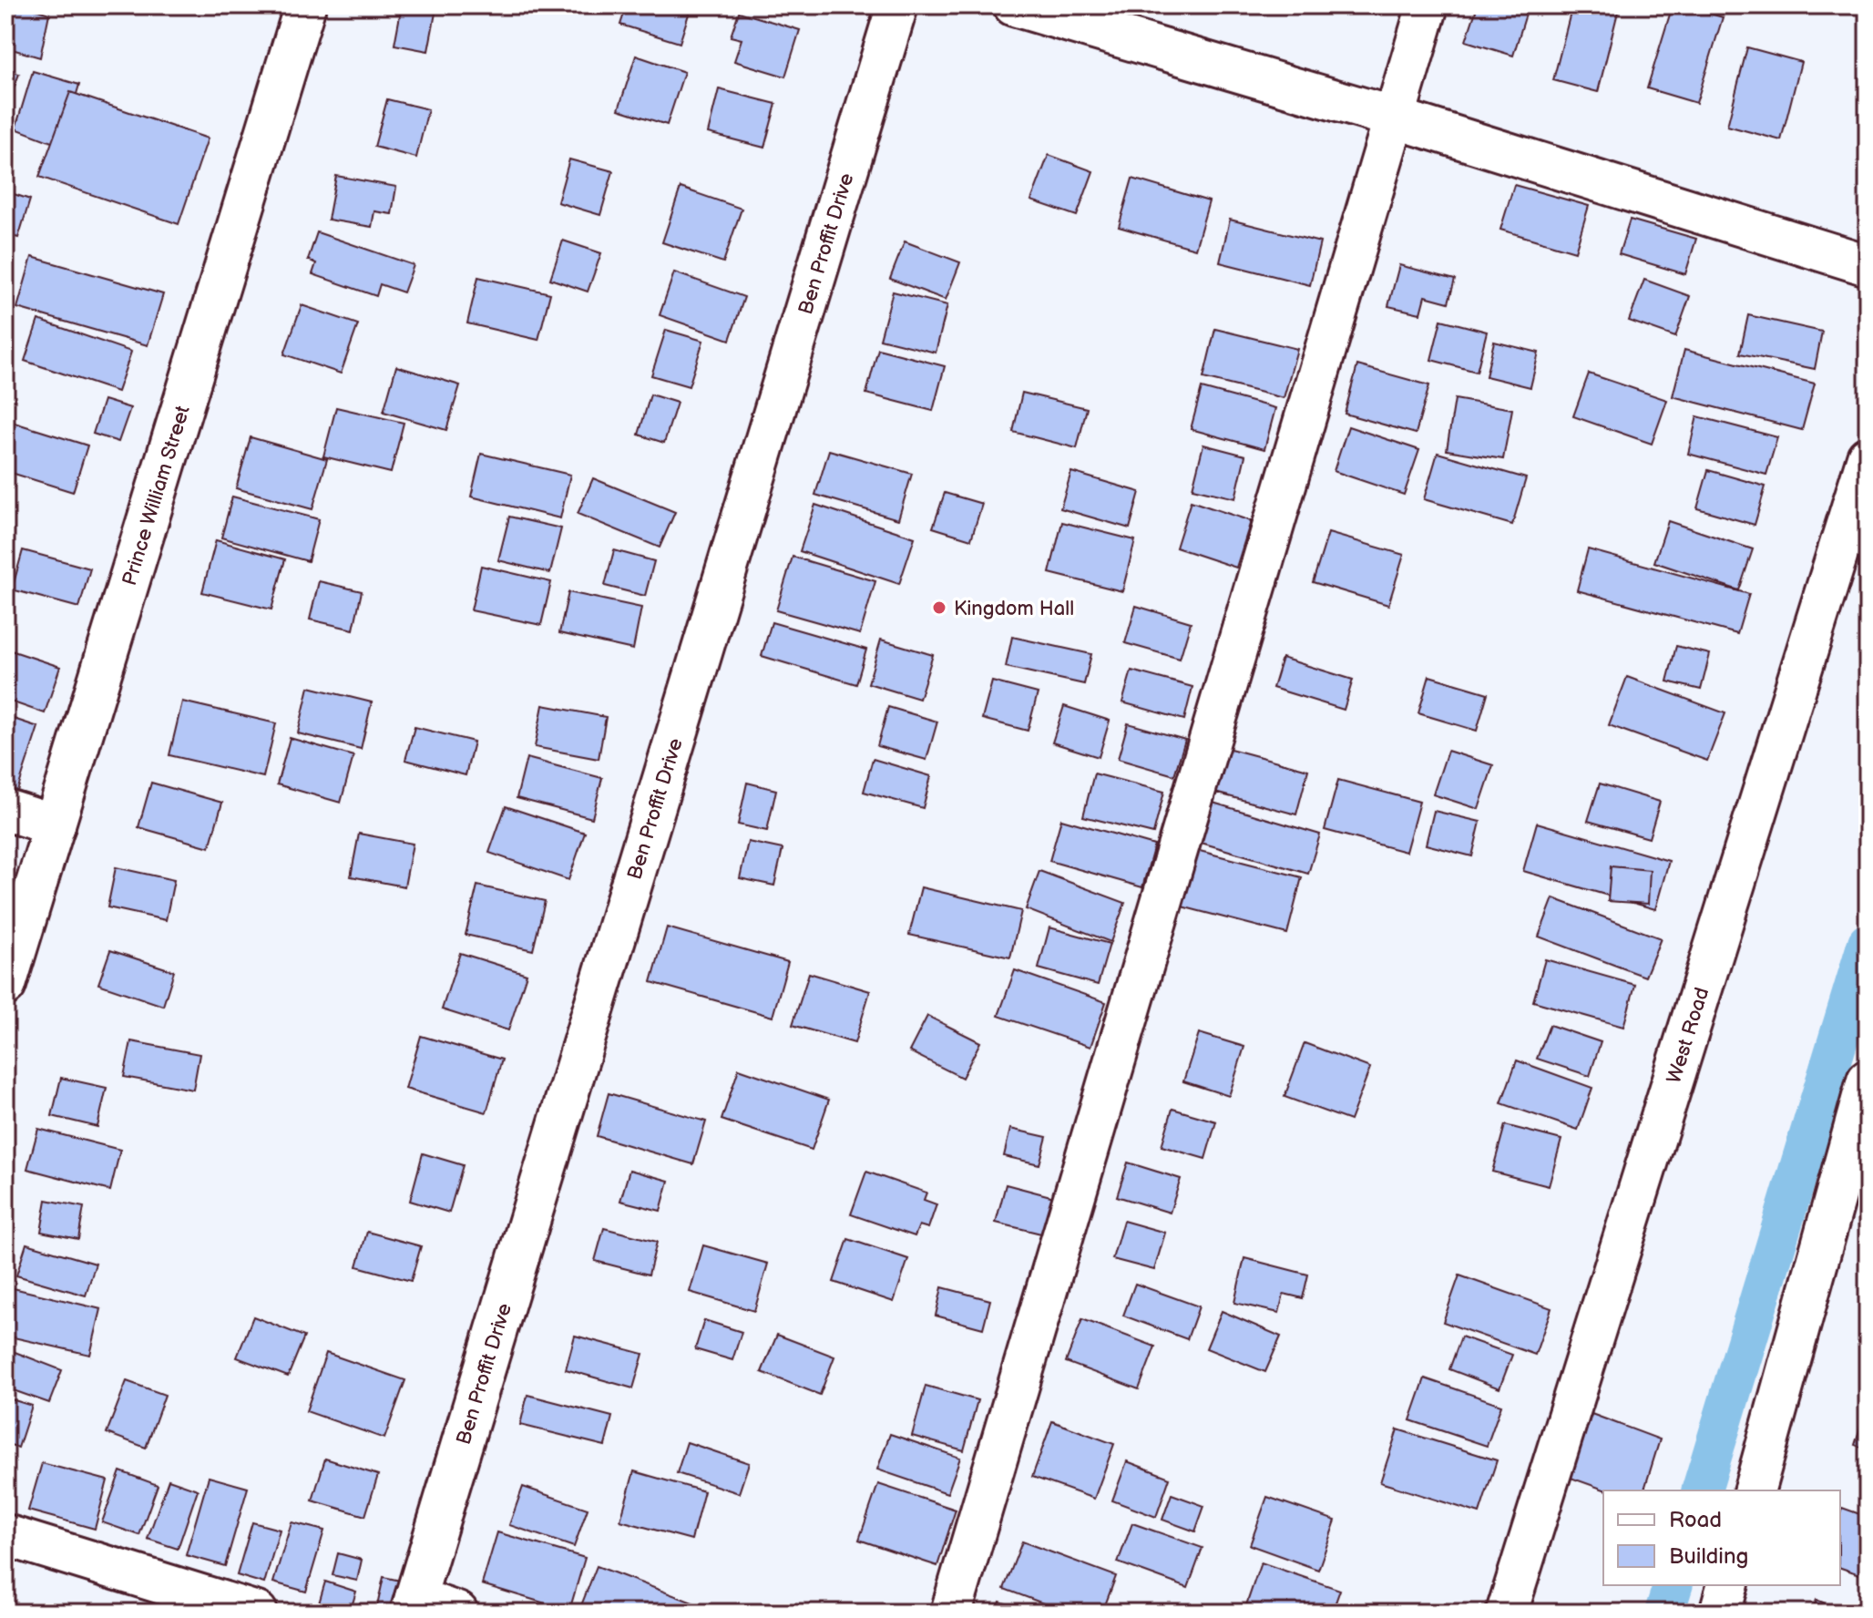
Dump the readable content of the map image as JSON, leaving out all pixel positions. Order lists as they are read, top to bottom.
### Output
{
  "streets": {
    "street": ["Ben Proffit Drive", "Prince William Street", "West Road"]
  },
  "places": ["Kingdom Hall"],
  "legend": ["Road", "Building"]
}
